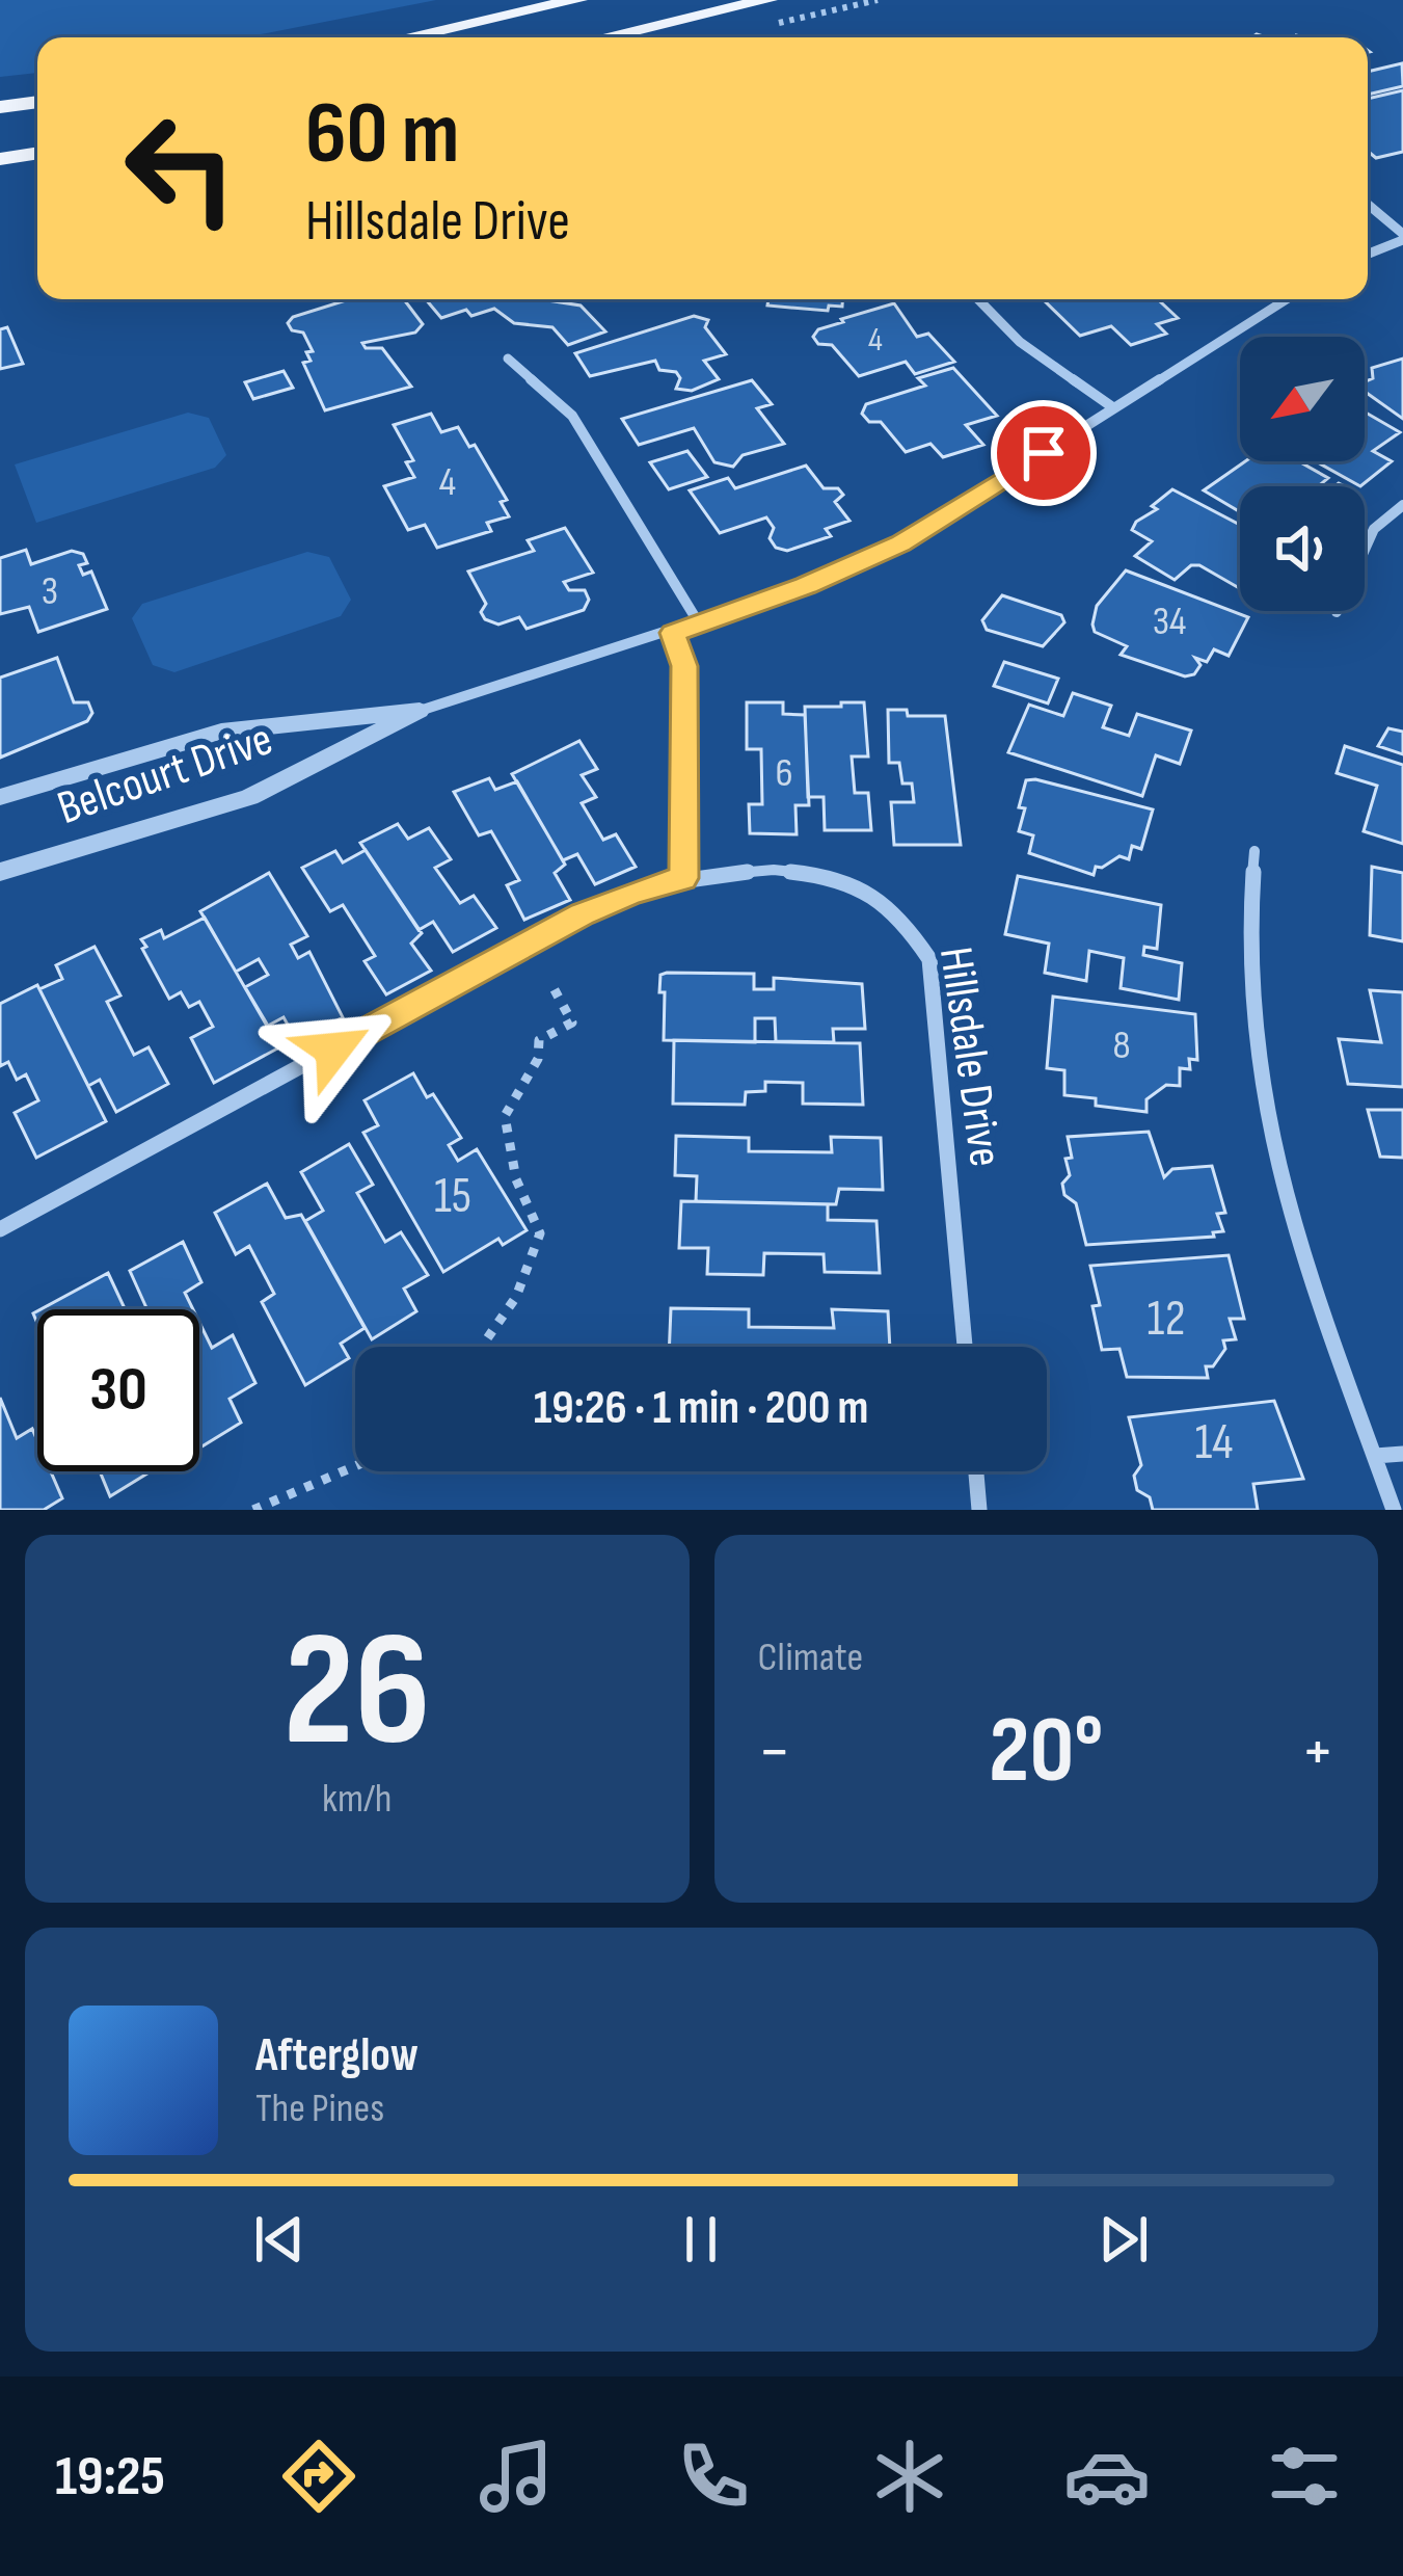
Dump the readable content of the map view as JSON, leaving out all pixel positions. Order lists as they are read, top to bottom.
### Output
{
  "streets": {
    "street": ["Belcourt Drive", "Hillsdale Drive"]
  },
  "house_numbers": [
    "4",
    "4",
    "3",
    "34",
    "6",
    "8",
    "15",
    "12",
    "14"
  ],
  "north": "bottom left",
  "page": {
    "turn": ["60 m", "Hillsdale Drive"],
    "limit": "30",
    "trip": "19:26 · 1 min · 200 m",
    "tile": [
      ["26", "km/h"],
      "Climate"
    ],
    "heat": ["−", "20°", "+"],
    "song": ["Afterglow", "The Pines"],
    "tabs": "19:25"
  }
}
